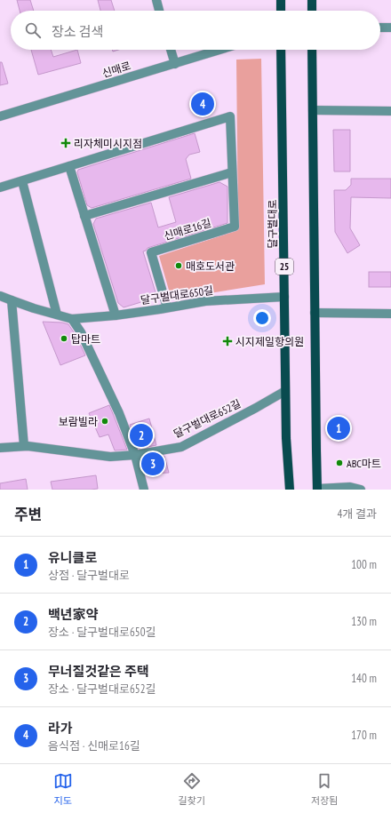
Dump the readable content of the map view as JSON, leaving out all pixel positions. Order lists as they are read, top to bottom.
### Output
{
  "streets": {
    "main road": ["달구벌대로", "25"],
    "street": [
      "신매로",
      "신매로16길",
      "달구벌대로650길",
      "달구벌대로652길"
    ]
  },
  "crossings": [
    ["달구벌대로", "달구벌대로650길"],
    ["달구벌대로", "달구벌대로652길"],
    ["신매로16길", "달구벌대로650길"]
  ],
  "places": {
    "health": ["리자체미시지점", "시지제일항의원"],
    "other": [
      "매호도서관",
      "탑마트",
      "보람빌라",
      "ABC마트"
    ]
  },
  "page": {
    "search": "장소 검색",
    "pins": [
      "4",
      "1",
      "2",
      "3"
    ],
    "heading": ["주변", "4개 결과"],
    "list": [
      {
        "mark": "1",
        "name": "유니클로",
        "note": "상점 · 달구벌대로",
        "value": "100 m"
      },
      {
        "mark": "2",
        "name": "백년家약",
        "note": "장소 · 달구벌대로650길",
        "value": "130 m"
      },
      {
        "mark": "3",
        "name": "무너질것같은 주택",
        "note": "장소 · 달구벌대로652길",
        "value": "140 m"
      },
      {
        "mark": "4",
        "name": "라가",
        "note": "음식점 · 신매로16길",
        "value": "170 m"
      }
    ],
    "nav": ["지도", "길찾기", "저장됨"]
  }
}
